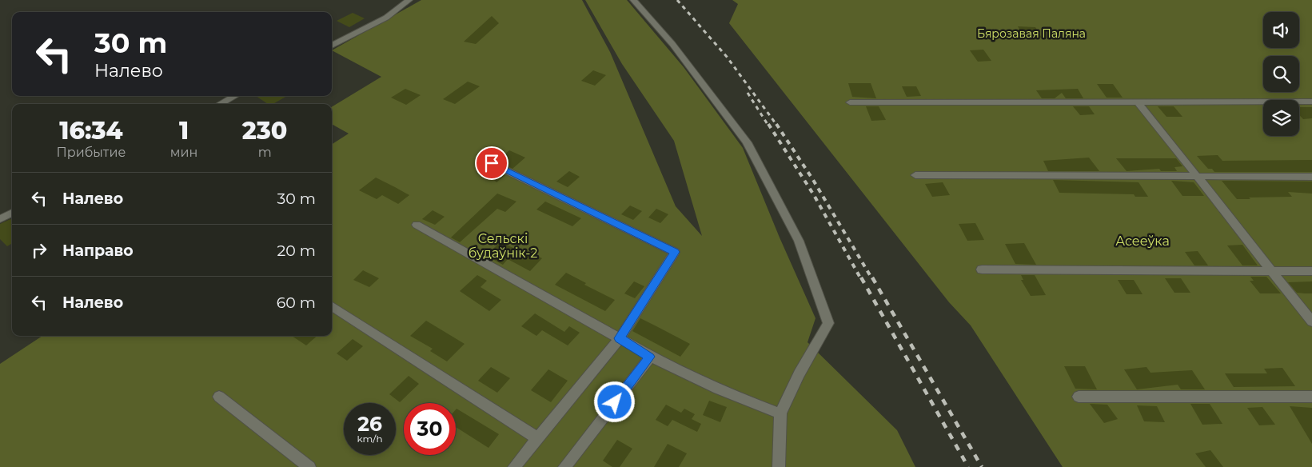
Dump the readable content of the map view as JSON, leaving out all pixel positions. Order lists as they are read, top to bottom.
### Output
{
  "parks": ["Бярозавая Паляна", "Сельскі будаўнік-2", "Асееўка"],
  "page": {
    "turn": ["30 m", "Налево"],
    "eta": [
      "16:34",
      "Прибытие",
      "1",
      "мин",
      "230",
      "m"
    ],
    "list": [
      {
        "name": "Налево",
        "value": "30 m"
      },
      {
        "name": "Направо",
        "value": "20 m"
      },
      {
        "name": "Налево",
        "value": "60 m"
      }
    ],
    "speed": "26 km/h",
    "limit": "30"
  }
}
